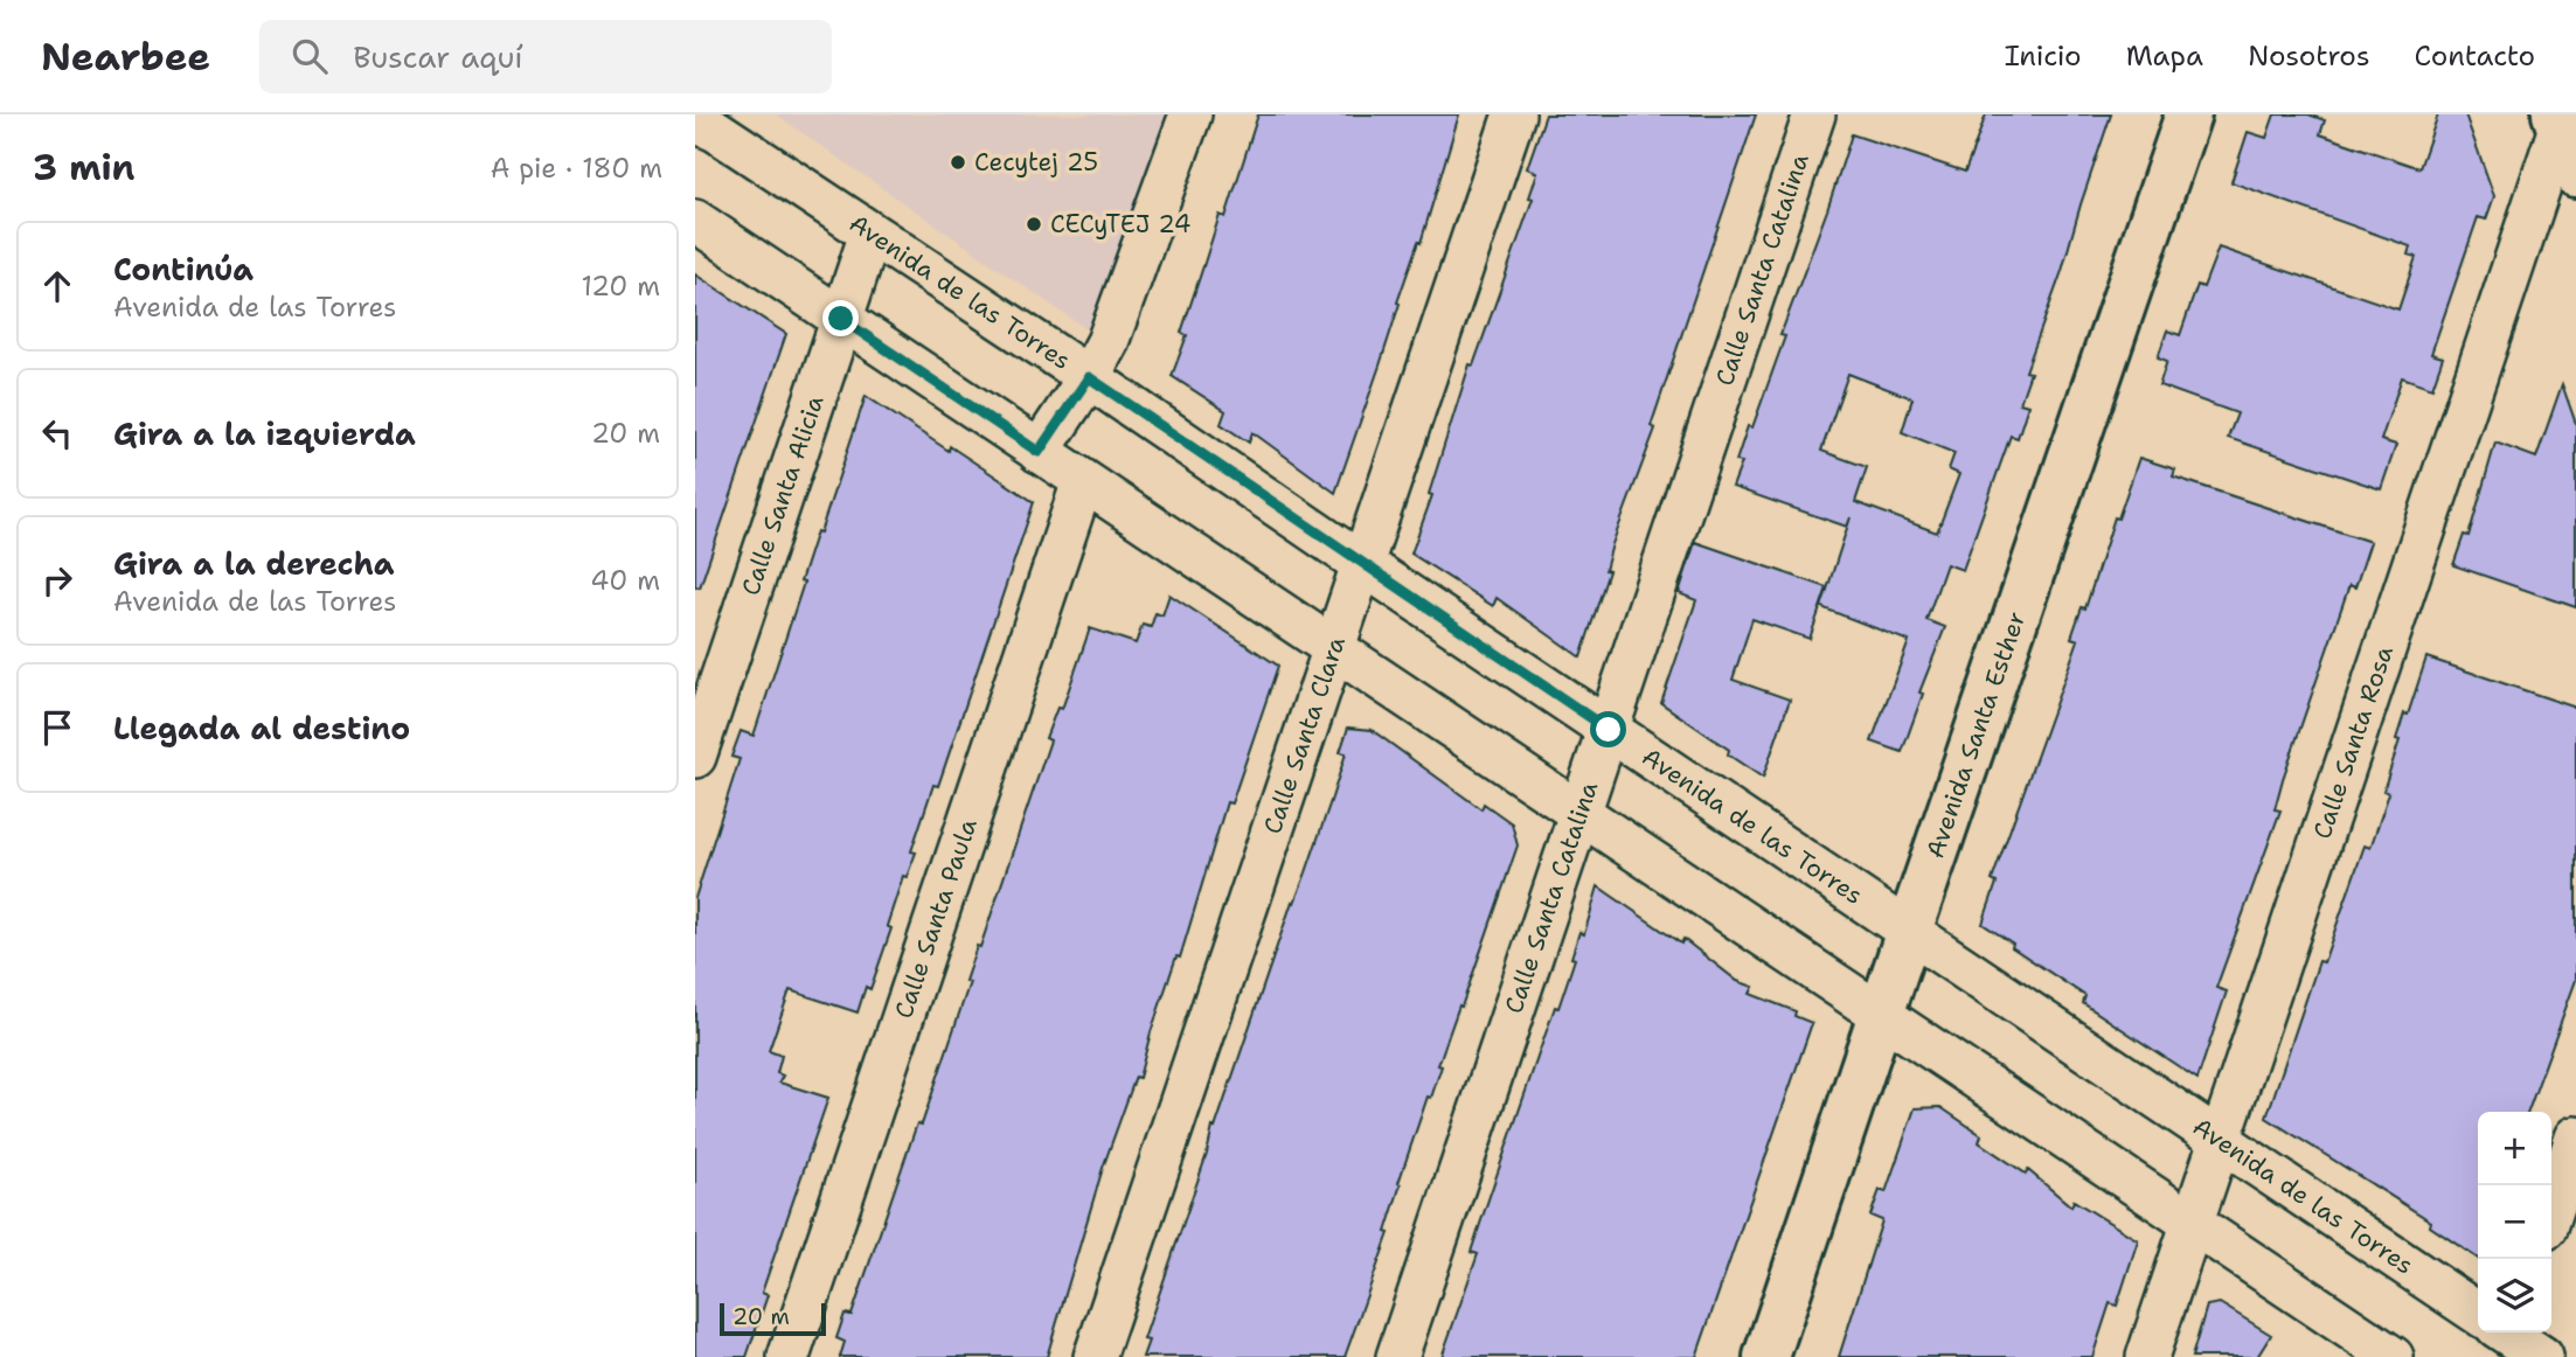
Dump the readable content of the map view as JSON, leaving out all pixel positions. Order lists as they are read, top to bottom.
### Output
{
  "streets": {
    "street": [
      "Calle Santa Catalina",
      "Avenida de las Torres",
      "Calle Santa Alicia",
      "Calle Santa Clara",
      "Avenida Santa Esther",
      "Calle Santa Rosa",
      "Calle Santa Paula"
    ]
  },
  "crossings": [
    ["Calle Santa Catalina", "Avenida de las Torres"],
    ["Avenida de las Torres", "Calle Santa Alicia"],
    ["Avenida de las Torres", "Calle Santa Clara"],
    ["Avenida de las Torres", "Avenida Santa Esther"],
    ["Avenida de las Torres", "Calle Santa Rosa"]
  ],
  "places": ["Cecytej 25", "CECyTEJ 24"],
  "scale_bar": "20 m",
  "page": {
    "header": "Nearbee",
    "search": "Buscar aquí",
    "nav": [
      "Inicio",
      "Mapa",
      "Nosotros",
      "Contacto"
    ],
    "heading": ["3 min", "A pie · 180 m"],
    "list": [
      ["Continúa", "Avenida de las Torres", "120 m"],
      ["Gira a la izquierda", "20 m"],
      ["Gira a la derecha", "Avenida de las Torres", "40 m"],
      "Llegada al destino"
    ],
    "map_buttons": ["+", "−"],
    "scale": "20 m"
  }
}
